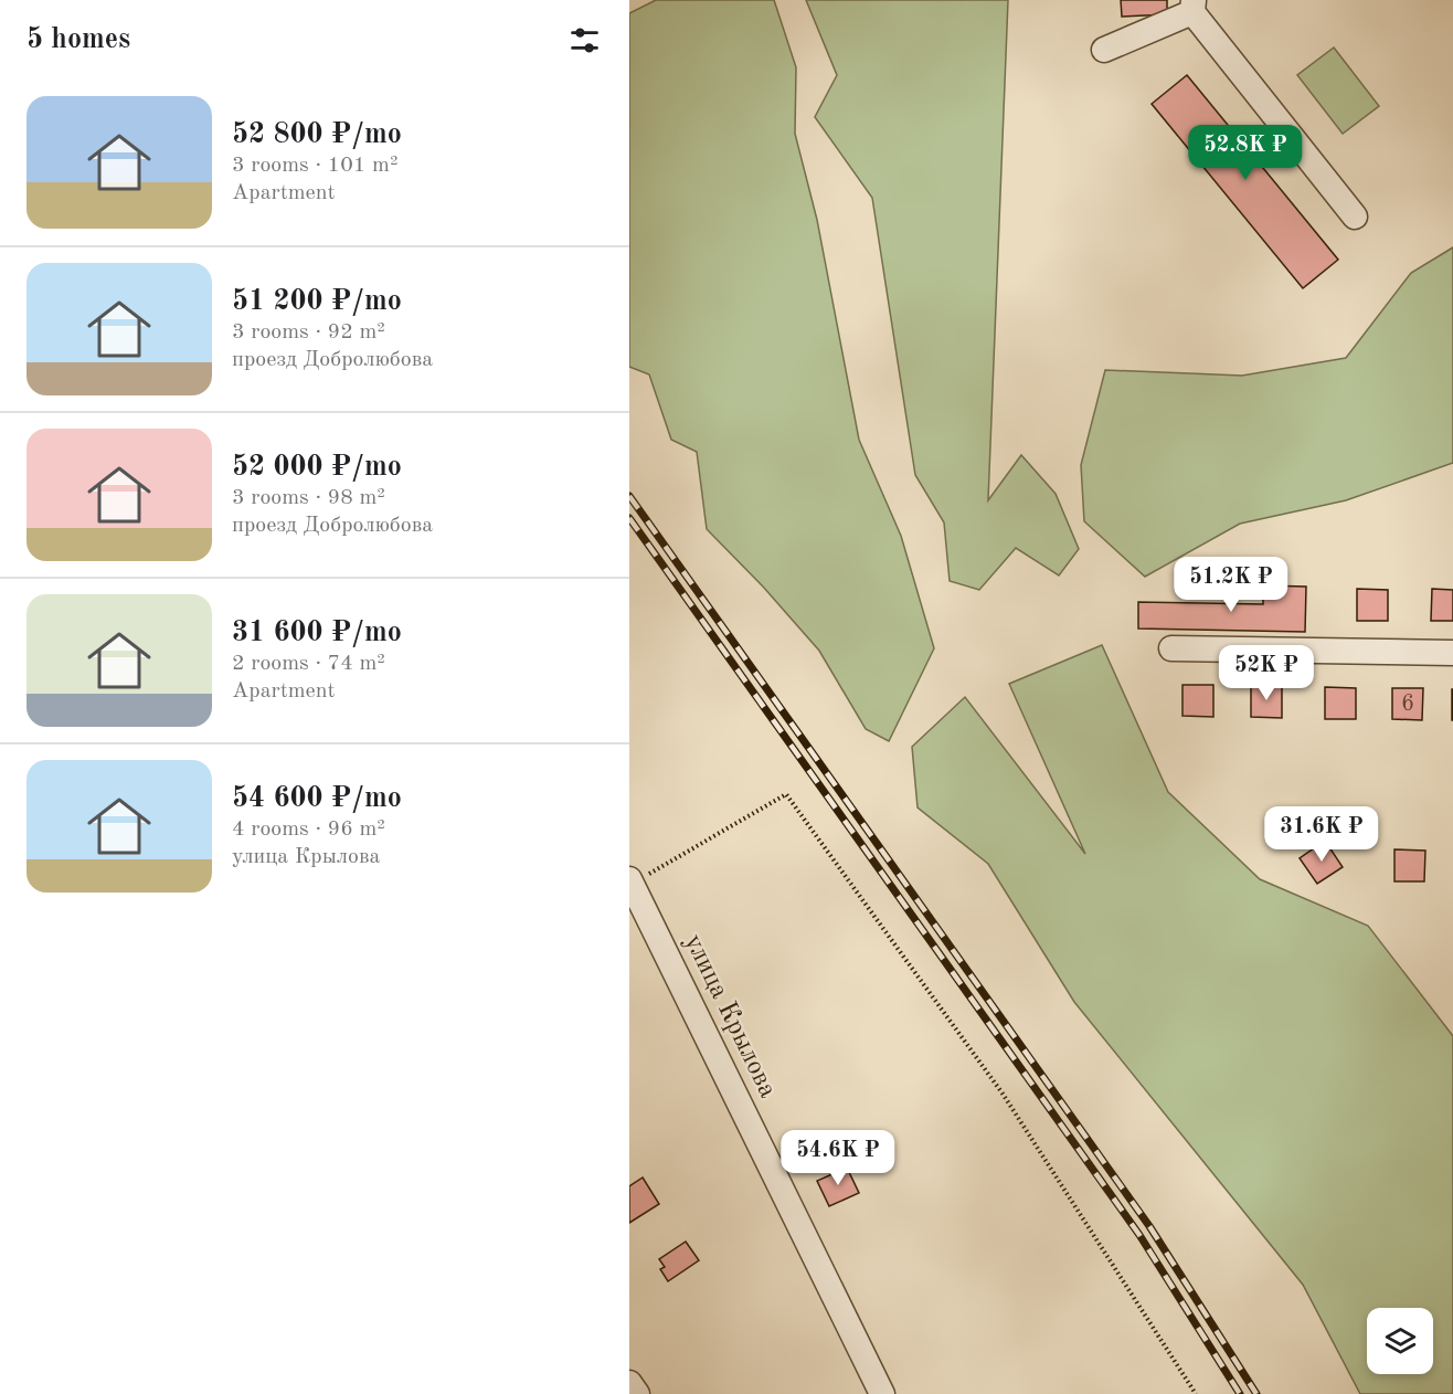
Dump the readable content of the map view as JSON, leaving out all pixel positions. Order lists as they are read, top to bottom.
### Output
{
  "streets": {
    "street": ["улица Крылова"]
  },
  "house_numbers": ["6"],
  "page": {
    "heading": "5 homes",
    "list": [
      {
        "name": "52 800 ₽/mo",
        "note": "3 rooms · 101 m² · Apartment"
      },
      {
        "name": "51 200 ₽/mo",
        "note": "3 rooms · 92 m² · проезд Добролюбова"
      },
      {
        "name": "52 000 ₽/mo",
        "note": "3 rooms · 98 m² · проезд Добролюбова"
      },
      {
        "name": "31 600 ₽/mo",
        "note": "2 rooms · 74 m² · Apartment"
      },
      {
        "name": "54 600 ₽/mo",
        "note": "4 rooms · 96 m² · улица Крылова"
      }
    ],
    "price": [
      "52.8K ₽",
      "51.2K ₽",
      "52K ₽",
      "31.6K ₽",
      "54.6K ₽"
    ]
  }
}
